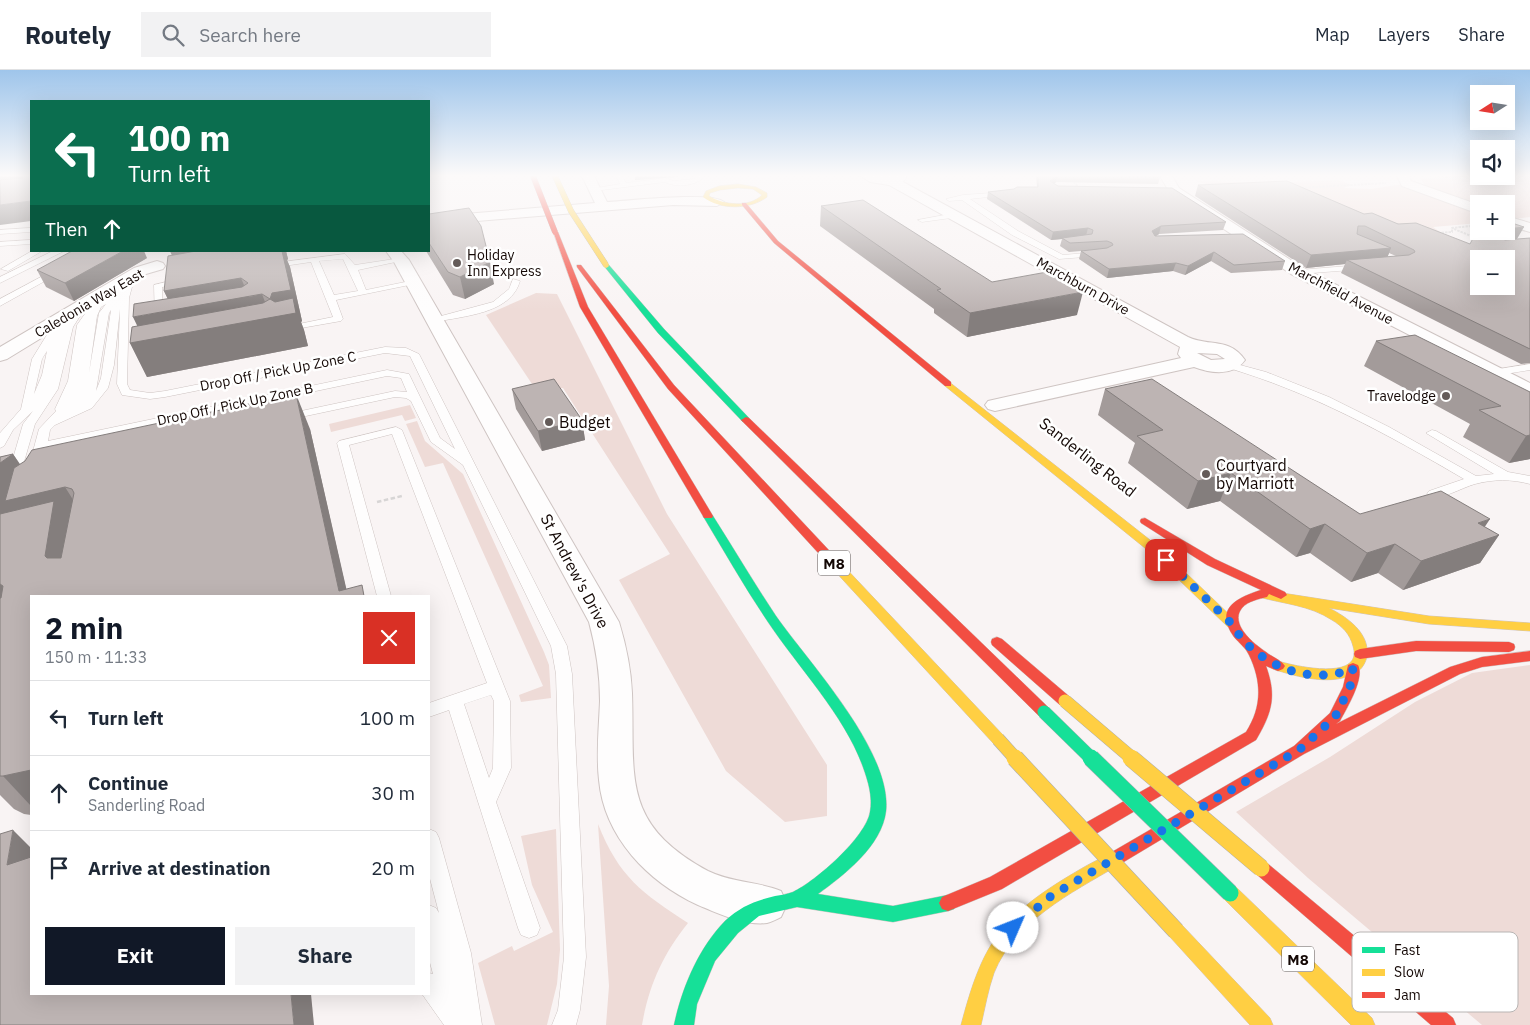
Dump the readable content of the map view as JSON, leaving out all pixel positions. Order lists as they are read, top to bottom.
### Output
{
  "streets": {
    "main road": ["Sanderling Road", "M8"],
    "street": [
      "Marchburn Drive",
      "Marchfield Avenue",
      "Caledonia Way East",
      "St Andrew's Drive"
    ],
    "lane": ["Drop Off / Pick Up Zone C", "Drop Off / Pick Up Zone B"]
  },
  "places": [
    "Holiday Inn Express",
    "Travelodge",
    "Budget",
    "Courtyard by Marriott"
  ],
  "legend": ["Fast", "Slow", "Jam"],
  "north": "left",
  "page": {
    "header": "Routely",
    "search": "Search here",
    "nav": ["Map", "Layers", "Share"],
    "map_buttons": ["+", "−"],
    "turn": ["100 m", "Turn left"],
    "then": "Then",
    "heading": ["2 min", "150 m · 11:33"],
    "list": [
      {
        "name": "Turn left",
        "value": "100 m"
      },
      {
        "name": "Continue",
        "note": "Sanderling Road",
        "value": "30 m"
      },
      {
        "name": "Arrive at destination",
        "value": "20 m"
      }
    ],
    "buttons": ["Exit", "Share"]
  }
}
